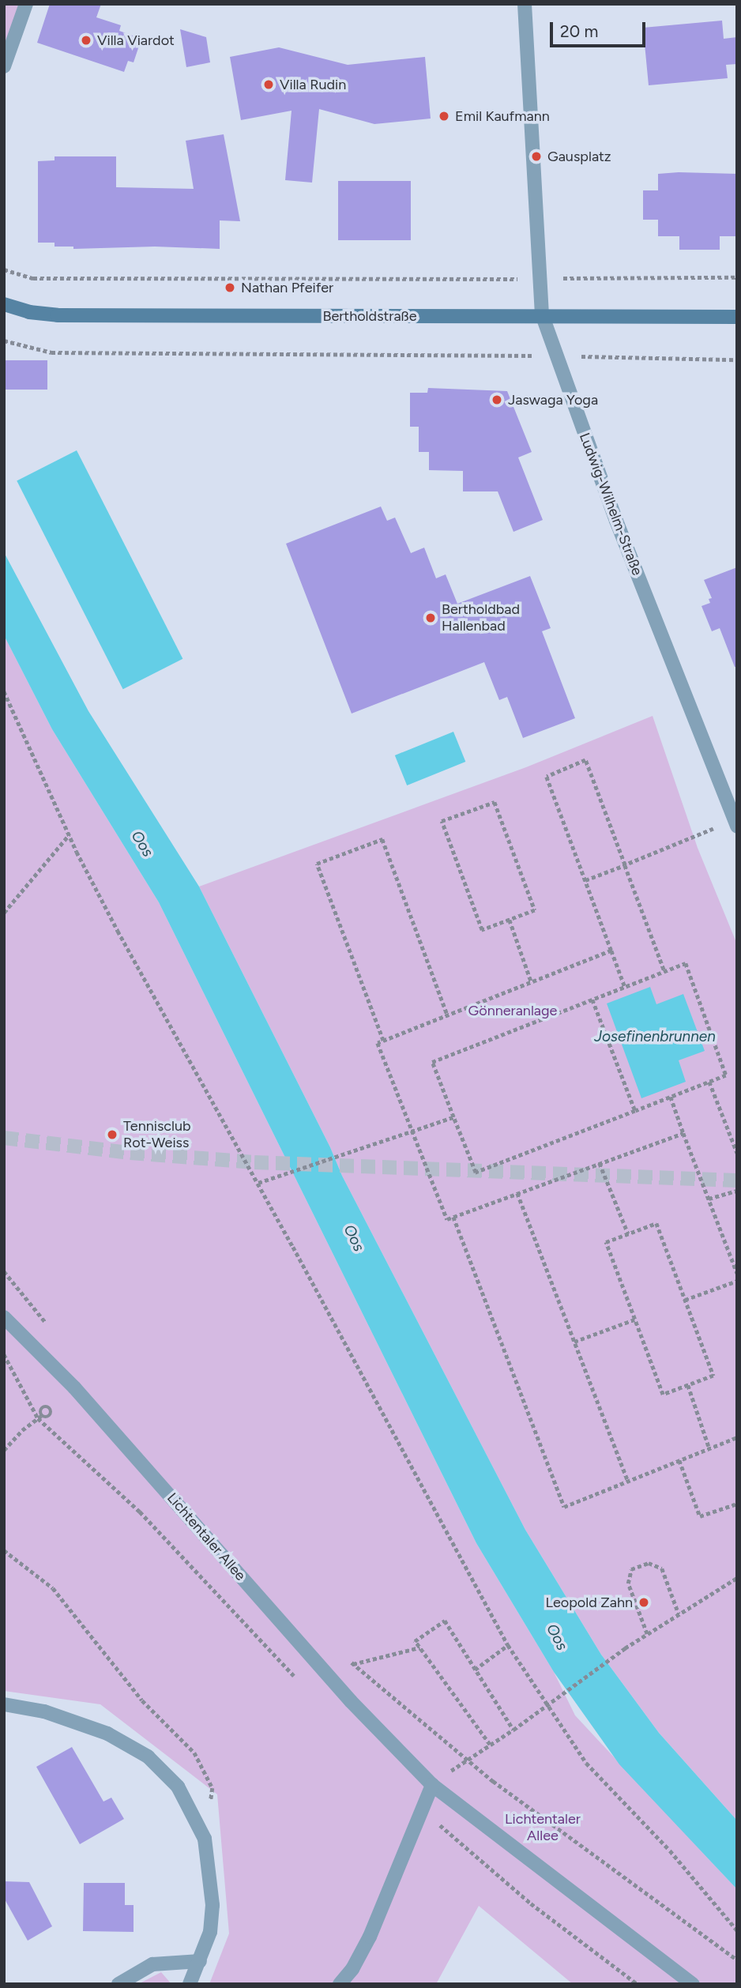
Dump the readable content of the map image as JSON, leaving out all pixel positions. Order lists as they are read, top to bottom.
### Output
{
  "streets": {
    "main road": ["Bertholdstraße"],
    "street": ["Ludwig-Wilhelm-Straße", "Lichtentaler Allee"]
  },
  "crossings": [
    ["Bertholdstraße", "Ludwig-Wilhelm-Straße"]
  ],
  "water": ["Oos", "Josefinenbrunnen"],
  "parks": ["Gönneranlage", "Lichtentaler Allee"],
  "places": [
    "Villa Viardot",
    "Villa Rudin",
    "Emil Kaufmann",
    "Gausplatz",
    "Nathan Pfeifer",
    "Jaswaga Yoga",
    "Bertholdbad Hallenbad",
    "Tennisclub Rot-Weiss",
    "Leopold Zahn"
  ],
  "scale_bar": "20 m"
}
